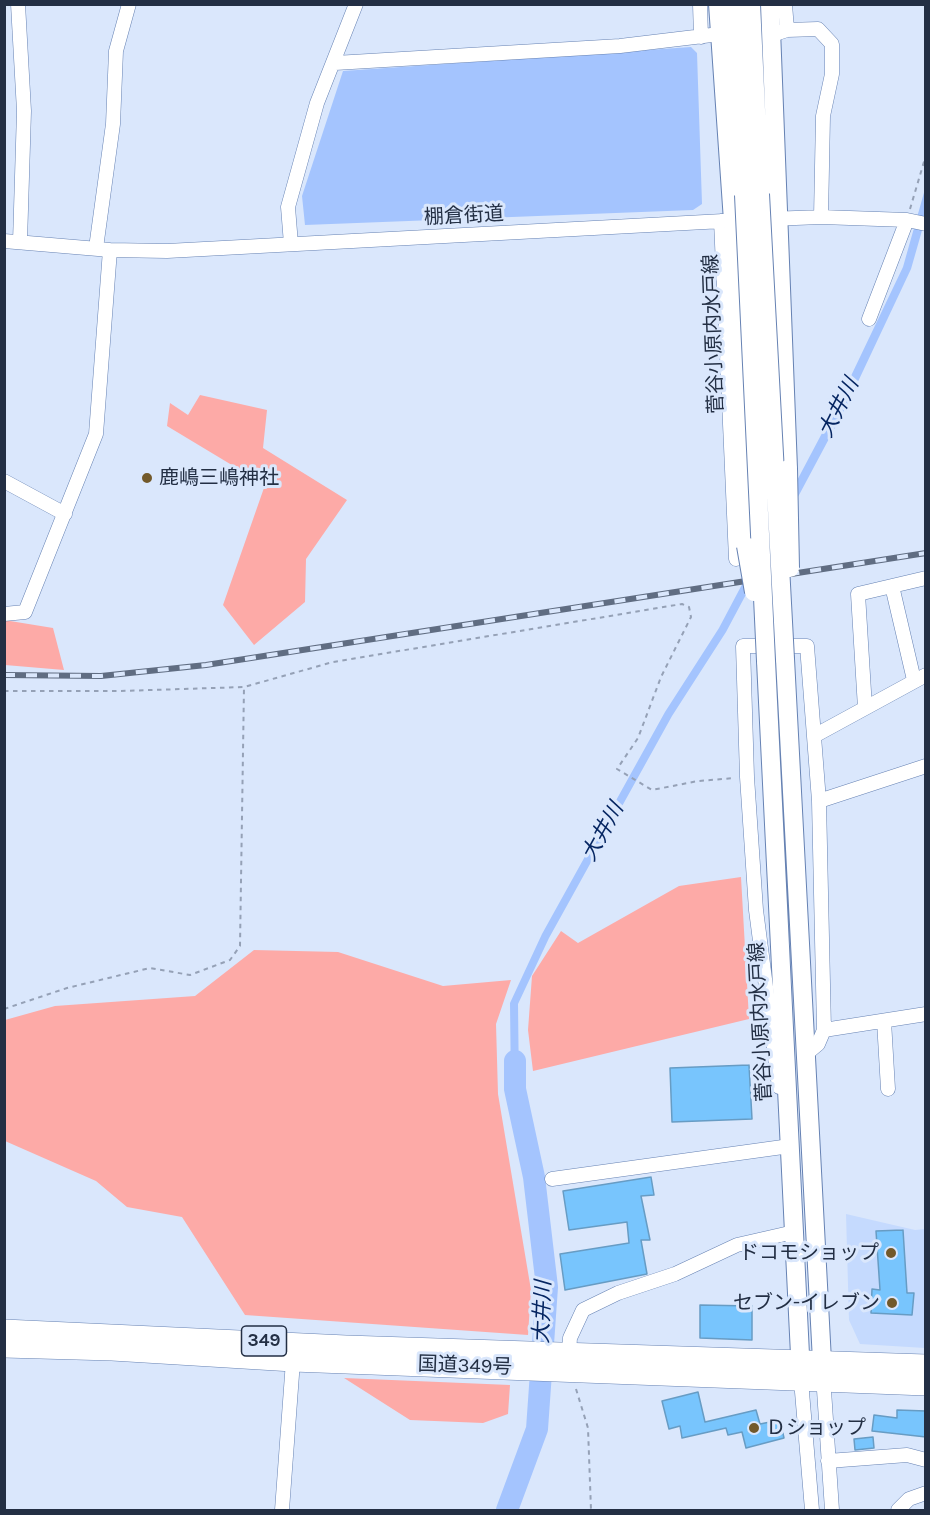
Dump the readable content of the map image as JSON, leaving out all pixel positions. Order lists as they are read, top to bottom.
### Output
{
  "streets": {
    "highway": ["349", "国道349号"],
    "main road": ["菅谷小原内水戸線"],
    "street": ["棚倉街道"]
  },
  "crossings": [
    ["棚倉街道", "菅谷小原内水戸線"],
    ["菅谷小原内水戸線", "国道349号"]
  ],
  "water": ["大井川"],
  "places": [
    "鹿嶋三嶋神社",
    "ドコモショップ",
    "セブン-イレブン",
    "Ｄショップ"
  ]
}
